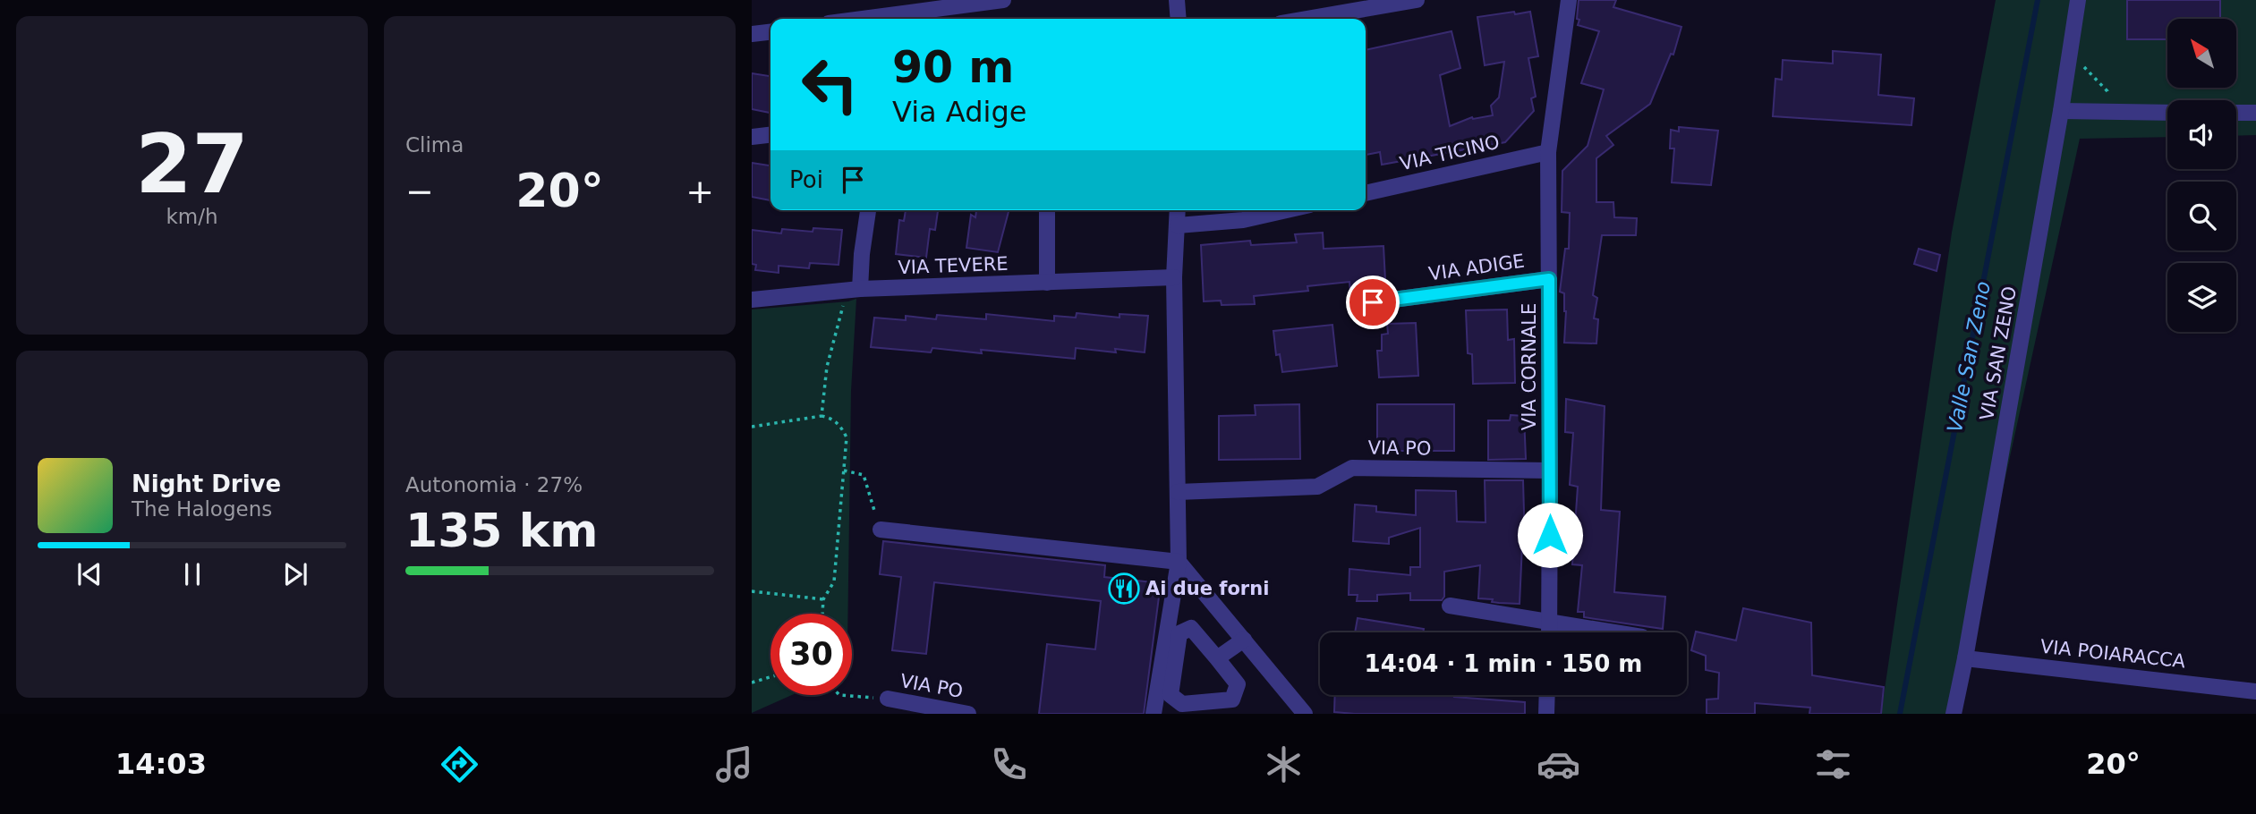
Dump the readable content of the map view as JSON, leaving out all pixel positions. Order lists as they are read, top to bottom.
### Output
{
  "streets": {
    "street": [
      "VIA TICINO",
      "VIA TEVERE",
      "VIA ADIGE",
      "VIA SAN ZENO",
      "VIA CORNALE",
      "VIA PO",
      "VIA POIARACCA"
    ]
  },
  "crossings": [
    ["VIA TICINO", "VIA CORNALE"],
    ["VIA ADIGE", "VIA CORNALE"],
    ["VIA SAN ZENO", "VIA POIARACCA"],
    ["VIA CORNALE", "VIA PO"]
  ],
  "water": ["Valle San Zeno"],
  "places": {
    "restaurant": ["Ai due forni"]
  },
  "north": "top left",
  "page": {
    "tile": [
      ["27", "km/h"],
      "Clima",
      ["Autonomia · 27%", "135 km"]
    ],
    "turn": ["90 m", "Via Adige"],
    "then": "Poi",
    "heat": ["−", "20°", "+"],
    "song": ["Night Drive", "The Halogens"],
    "limit": "30",
    "trip": "14:04 · 1 min · 150 m",
    "tabs": ["14:03", "20°"]
  }
}
